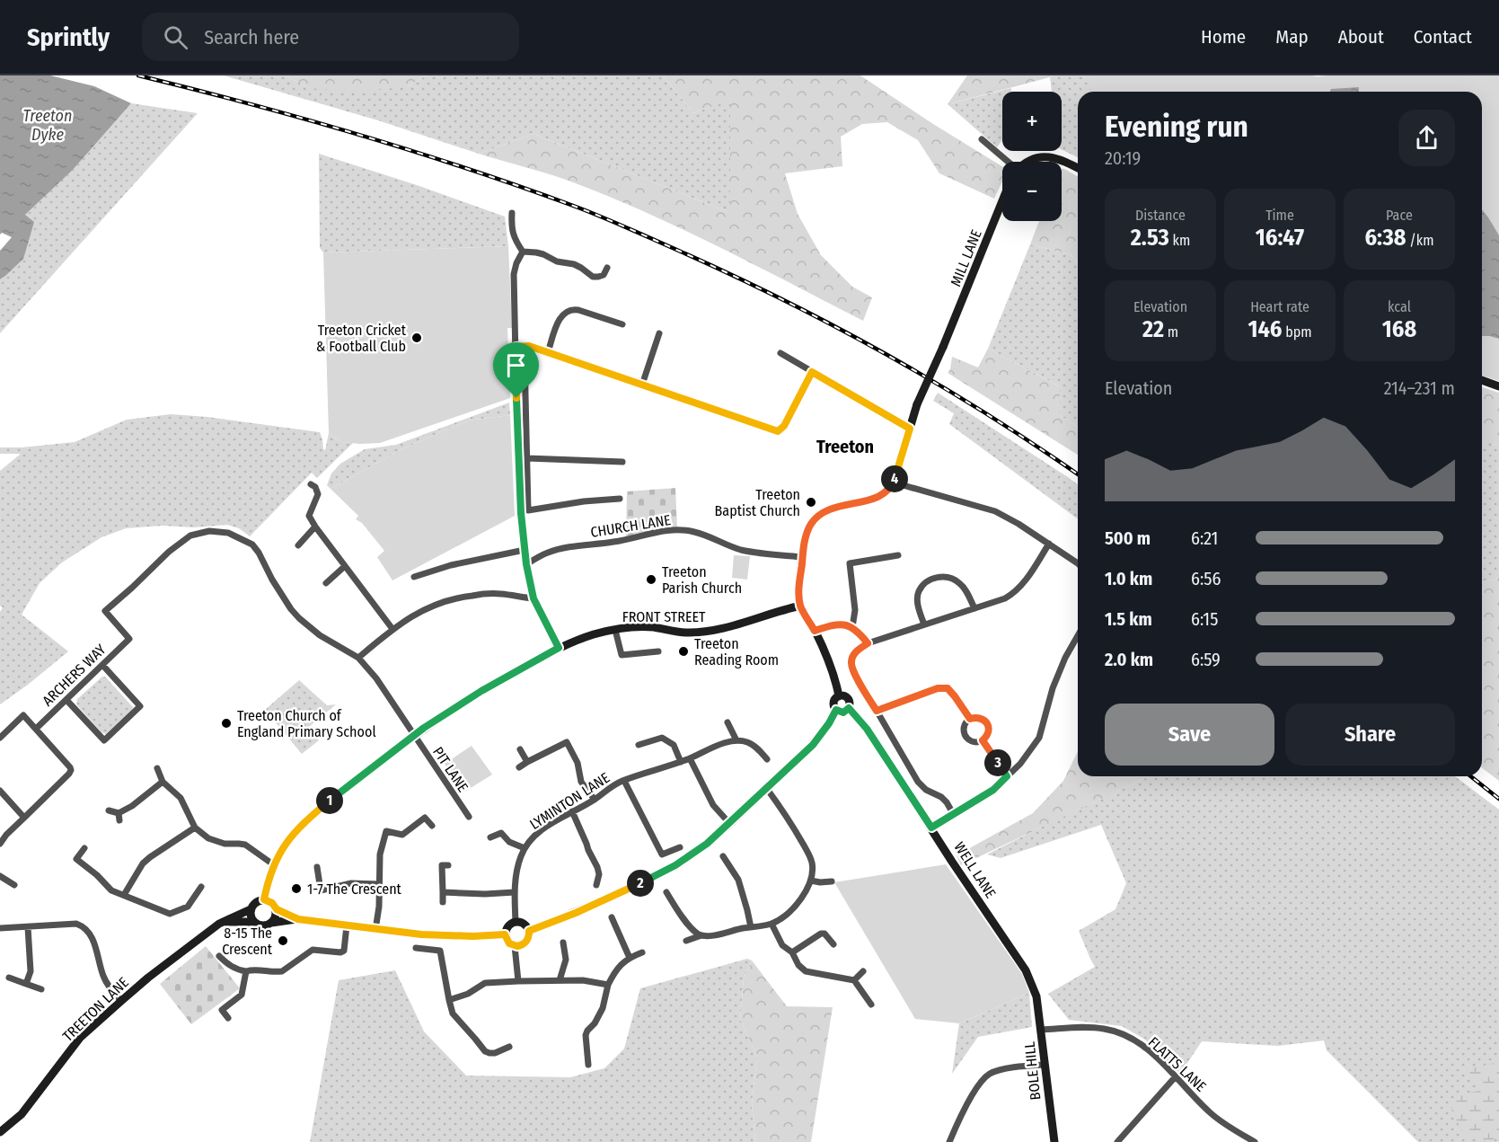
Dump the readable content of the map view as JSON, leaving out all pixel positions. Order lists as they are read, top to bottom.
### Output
{
  "streets": {
    "main road": [
      "MILL LANE",
      "FRONT STREET",
      "WELL LANE",
      "TREETON LANE",
      "BOLE HILL"
    ],
    "street": [
      "CHURCH LANE",
      "ARCHERS WAY",
      "PIT LANE",
      "LYMINTON LANE",
      "FLATTS LANE"
    ]
  },
  "crossings": [
    ["FRONT STREET", "PIT LANE"],
    ["FRONT STREET", "TREETON LANE"],
    ["ARCHERS WAY", "PIT LANE"],
    ["WELL LANE", "BOLE HILL"],
    ["FLATTS LANE", "BOLE HILL"]
  ],
  "districts": ["Treeton"],
  "water": ["Treeton Dyke"],
  "places": [
    "Treeton Cricket & Football Club",
    "Treeton Baptist Church",
    "Treeton Parish Church",
    "Treeton Reading Room",
    "Treeton Church of England Primary School",
    "1-7 The Crescent",
    "8-15 The Crescent"
  ],
  "page": {
    "header": "Sprintly",
    "search": "Search here",
    "nav": [
      "Home",
      "Map",
      "About",
      "Contact"
    ],
    "map_buttons": ["+", "−"],
    "heading": ["Evening run", "20:19"],
    "stats": [
      ["Distance", "2.53 km"],
      ["Time", "16:47"],
      ["Pace", "6:38 /km"],
      ["Elevation", "22 m"],
      ["Heart rate", "146 bpm"],
      ["kcal", "168"]
    ],
    "chart": ["Elevation", "214–231 m"],
    "pins": [
      "4",
      "3",
      "1",
      "2"
    ],
    "list": [
      {
        "name": "500 m",
        "note": "6:21"
      },
      {
        "name": "1.0 km",
        "note": "6:56"
      },
      {
        "name": "1.5 km",
        "note": "6:15"
      },
      {
        "name": "2.0 km",
        "note": "6:59"
      }
    ],
    "buttons": ["Save", "Share"]
  }
}
